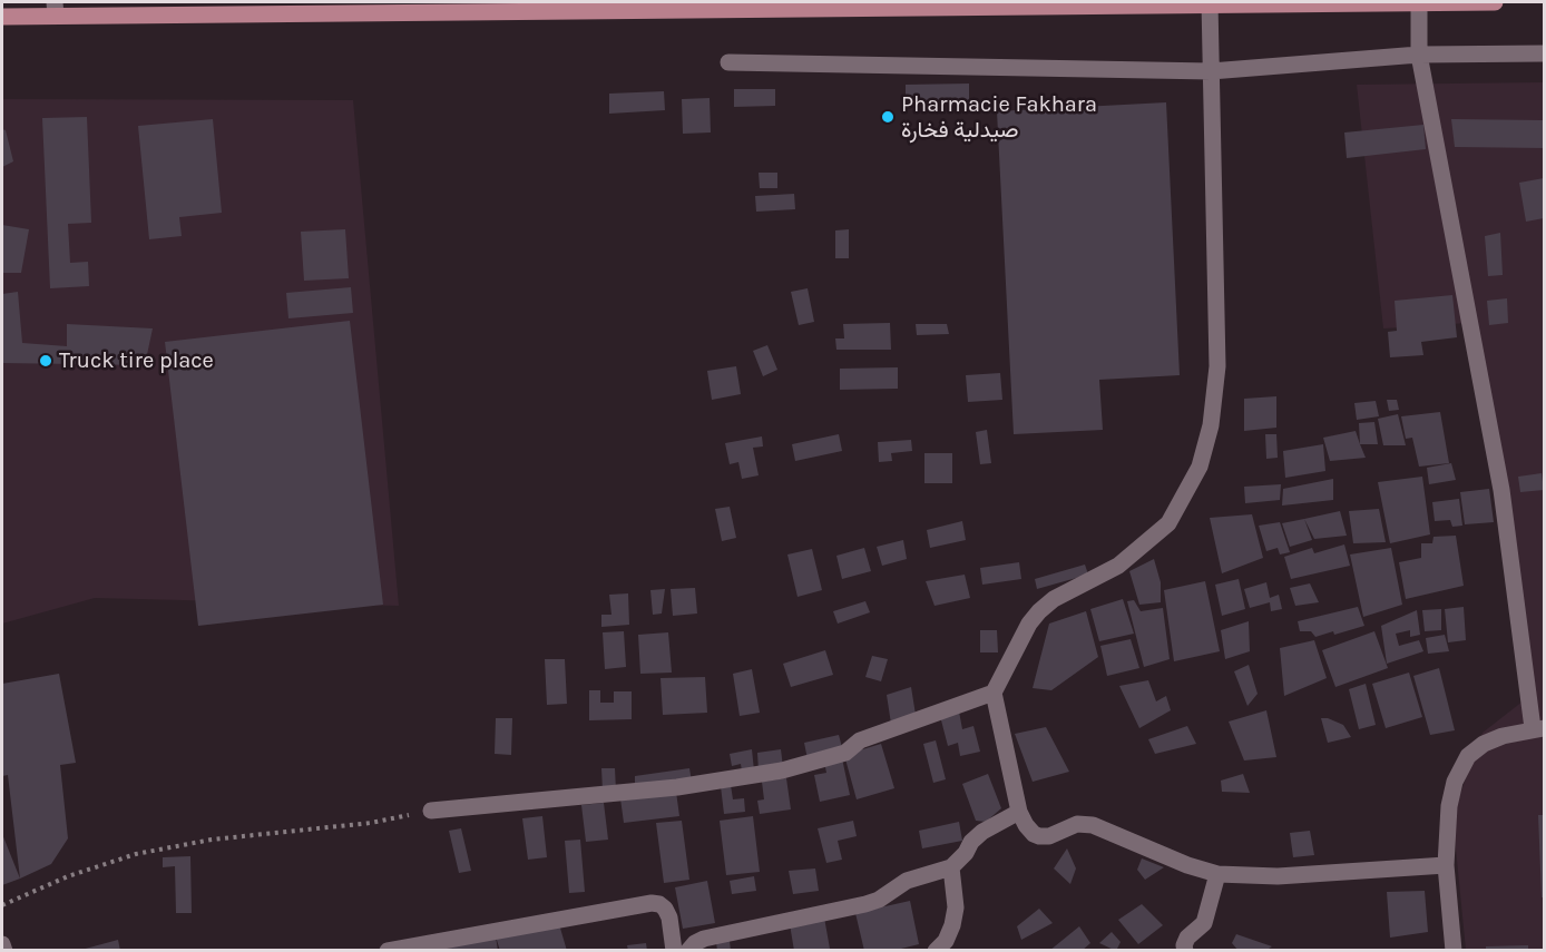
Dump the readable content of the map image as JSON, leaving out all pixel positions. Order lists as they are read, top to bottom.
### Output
{
  "places": ["Pharmacie Fakhara صيدلية فخارة", "Truck tire place"]
}
